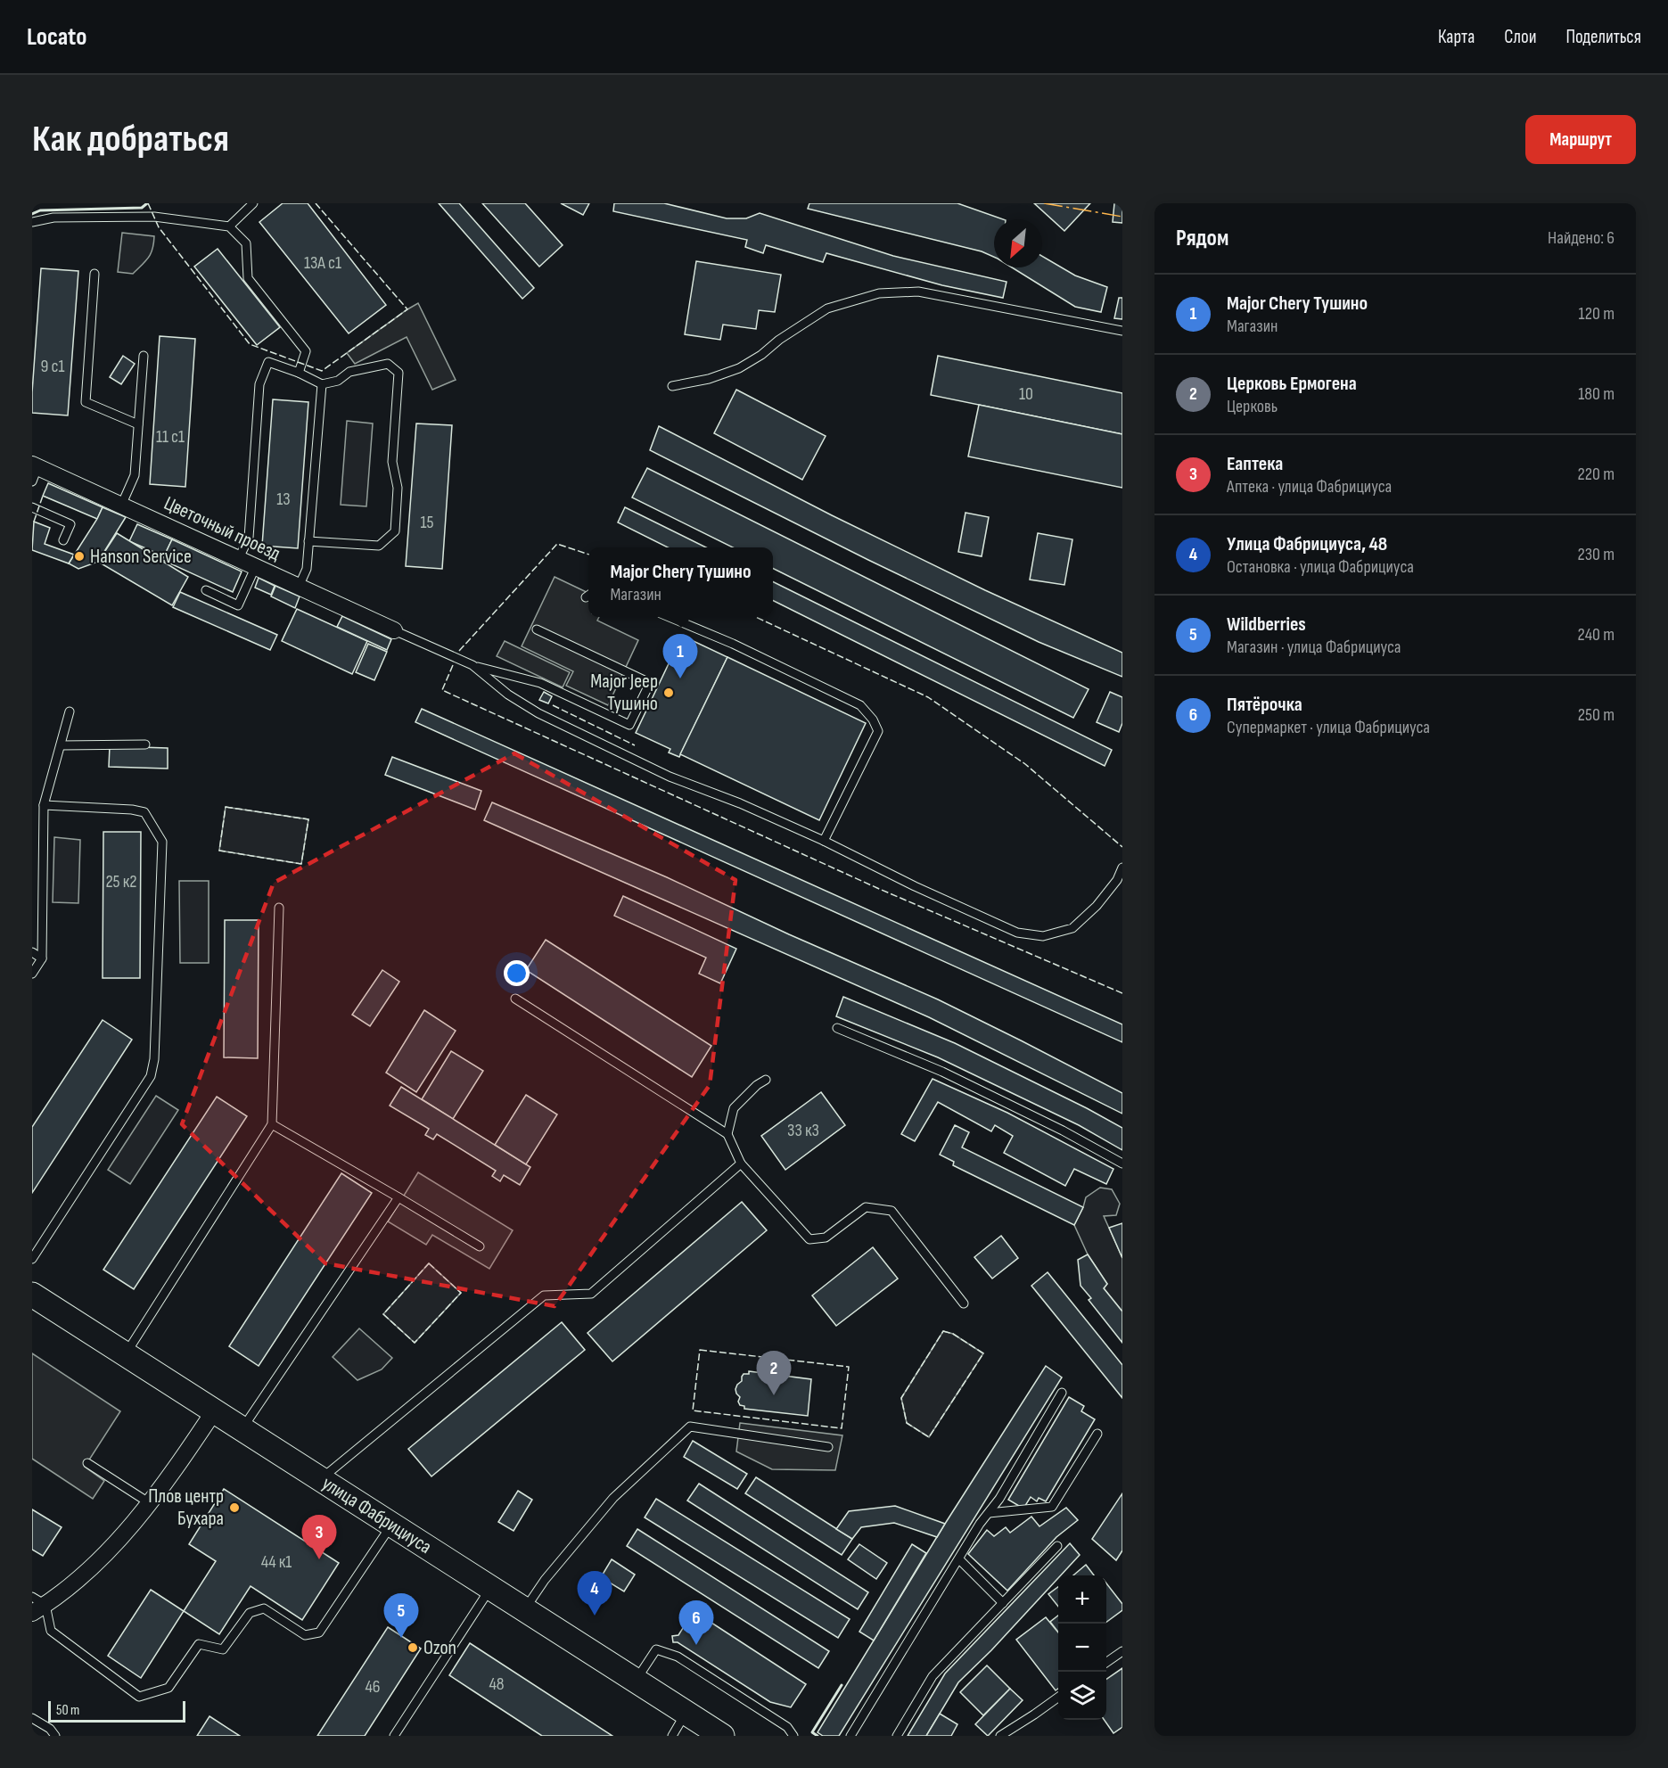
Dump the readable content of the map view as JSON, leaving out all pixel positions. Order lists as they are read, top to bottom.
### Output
{
  "streets": {
    "main road": ["улица Фабрициуса"],
    "street": ["Цветочный проезд"]
  },
  "places": [
    "Hanson Service",
    "Major Jeep Тушино",
    "Плов центр Бухара",
    "Ozon"
  ],
  "house_numbers": [
    "13А с1",
    "9 с1",
    "10",
    "11 с1",
    "13",
    "15",
    "25 к2",
    "33 к3",
    "44 к1",
    "48",
    "46"
  ],
  "scale_bar": "50 m",
  "north": "bottom left",
  "page": {
    "header": "Locato",
    "nav": ["Карта", "Слои", "Поделиться"],
    "buttons": "Маршрут",
    "title": "Как добраться",
    "heading": ["Рядом", "Найдено: 6"],
    "list": [
      {
        "mark": "1",
        "name": "Major Chery Тушино",
        "note": "Магазин",
        "value": "120 m"
      },
      {
        "mark": "2",
        "name": "Церковь Ермогена",
        "note": "Церковь",
        "value": "180 m"
      },
      {
        "mark": "3",
        "name": "Еаптека",
        "note": "Аптека · улица Фабрициуса",
        "value": "220 m"
      },
      {
        "mark": "4",
        "name": "Улица Фабрициуса, 48",
        "note": "Остановка · улица Фабрициуса",
        "value": "230 m"
      },
      {
        "mark": "5",
        "name": "Wildberries",
        "note": "Магазин · улица Фабрициуса",
        "value": "240 m"
      },
      {
        "mark": "6",
        "name": "Пятёрочка",
        "note": "Супермаркет · улица Фабрициуса",
        "value": "250 m"
      }
    ],
    "popup": ["Major Chery Тушино", "Магазин"],
    "pins": [
      "1",
      "2",
      "3",
      "4",
      "5",
      "6"
    ],
    "map_buttons": ["+", "−"],
    "scale": "50 m"
  }
}
